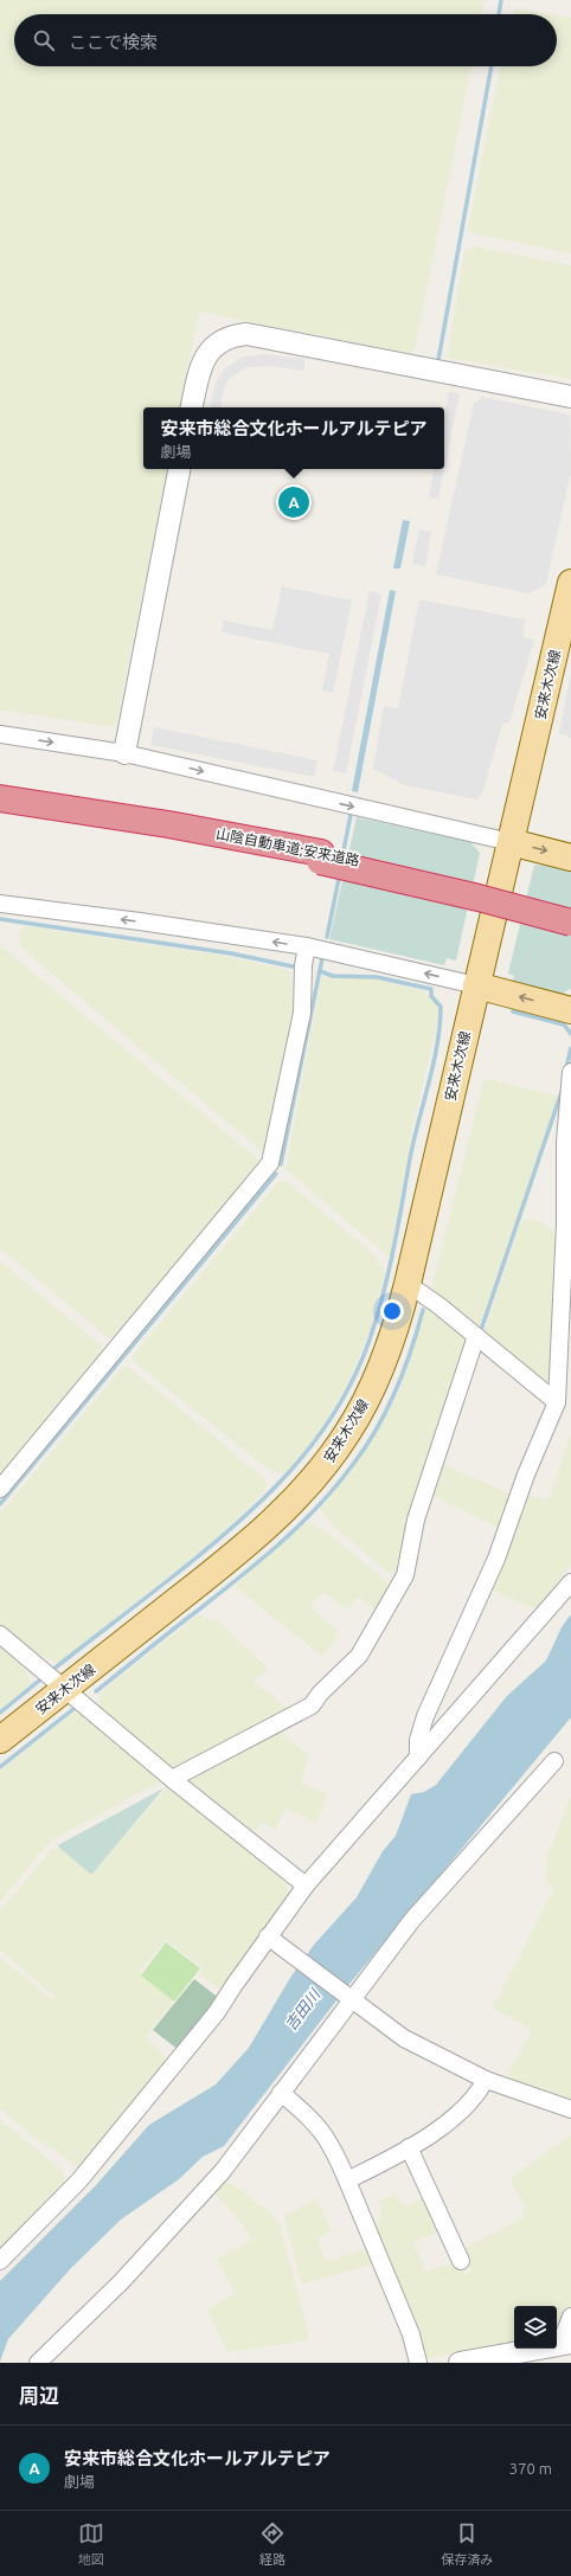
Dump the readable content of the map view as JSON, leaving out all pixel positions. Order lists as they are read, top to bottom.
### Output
{
  "streets": {
    "highway": ["山陰自動車道;安来道路"],
    "main road": ["安来木次線"]
  },
  "water": ["吉田川"],
  "page": {
    "search": "ここで検索",
    "popup": ["安来市総合文化ホールアルテピア", "劇場"],
    "pins": "A",
    "heading": "周辺",
    "list": [
      {
        "mark": "A",
        "name": "安来市総合文化ホールアルテピア",
        "note": "劇場",
        "value": "370 m"
      }
    ],
    "nav": ["地図", "経路", "保存済み"]
  }
}
